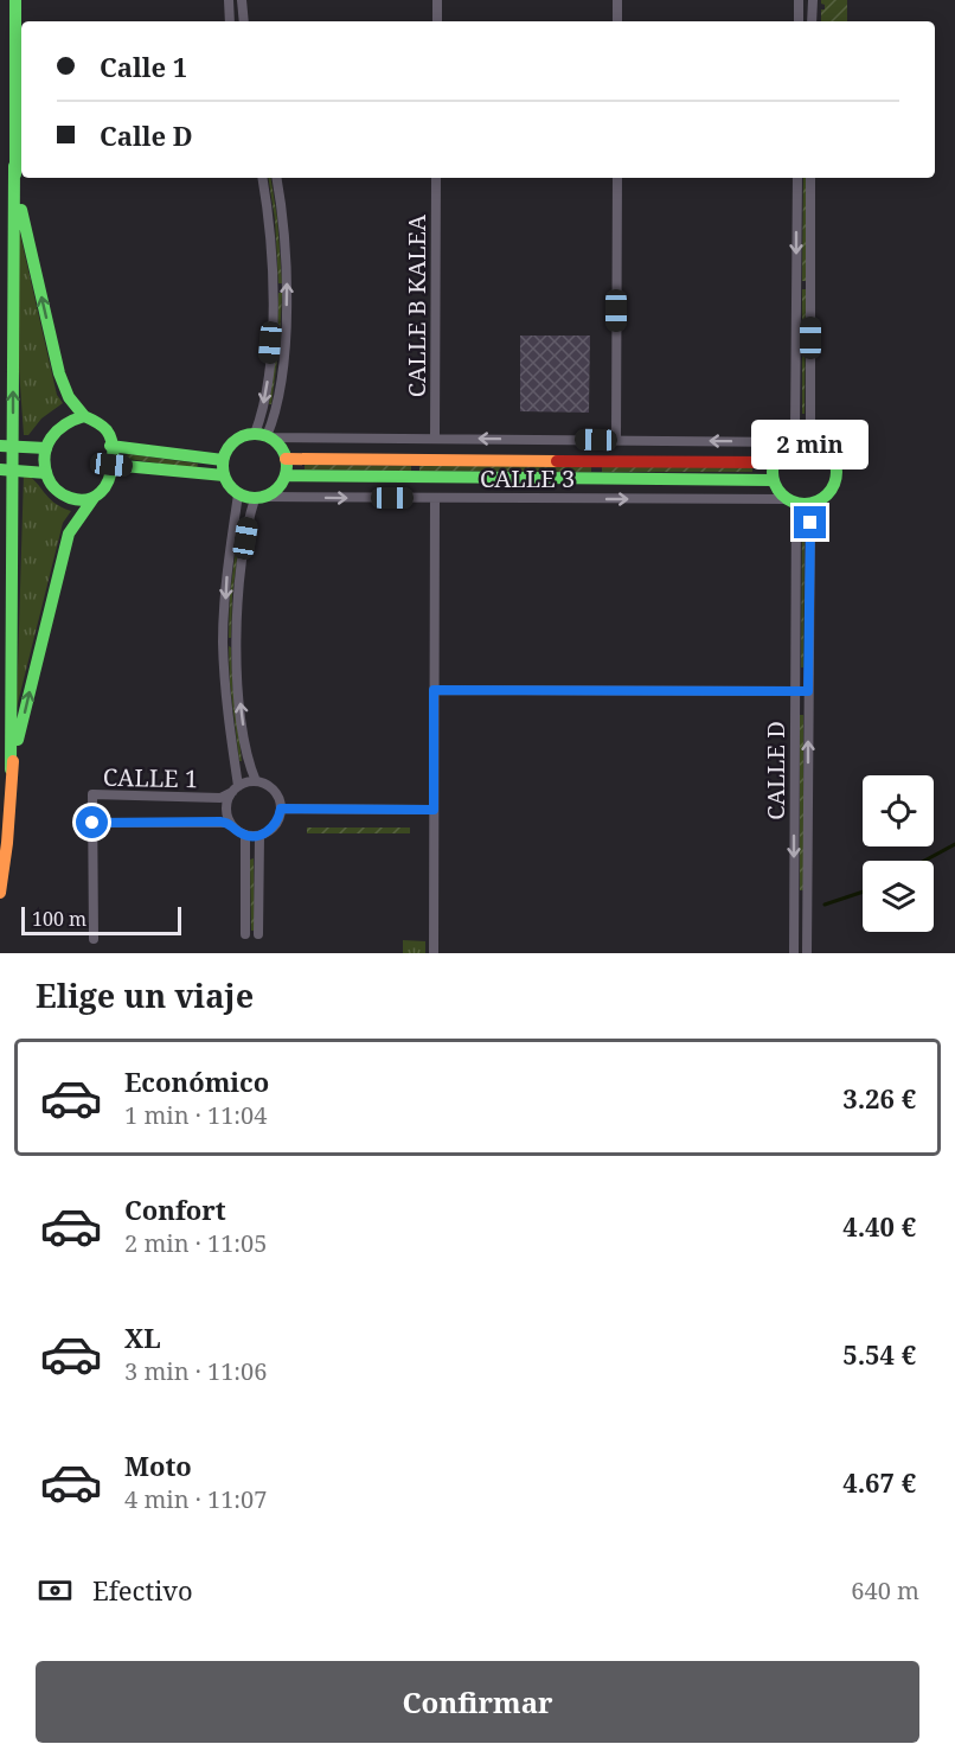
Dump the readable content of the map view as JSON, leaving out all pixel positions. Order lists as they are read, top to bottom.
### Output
{
  "streets": {
    "main road": ["CALLE 3"],
    "street": ["CALLE B KALEA", "CALLE D", "CALLE 1"]
  },
  "crossings": [
    ["CALLE B KALEA", "CALLE 3"],
    ["CALLE 3", "CALLE D"]
  ],
  "scale_bar": "100 m",
  "page": {
    "banner": ["Calle 1", "Calle D"],
    "bubble": "2 min",
    "scale": "100 m",
    "heading": "Elige un viaje",
    "list": [
      {
        "name": "Económico",
        "note": "1 min · 11:04",
        "value": "3.26 €"
      },
      {
        "name": "Confort",
        "note": "2 min · 11:05",
        "value": "4.40 €"
      },
      {
        "name": "XL",
        "note": "3 min · 11:06",
        "value": "5.54 €"
      },
      {
        "name": "Moto",
        "note": "4 min · 11:07",
        "value": "4.67 €"
      }
    ],
    "pay": ["Efectivo", "640 m"],
    "buttons": "Confirmar"
  }
}
